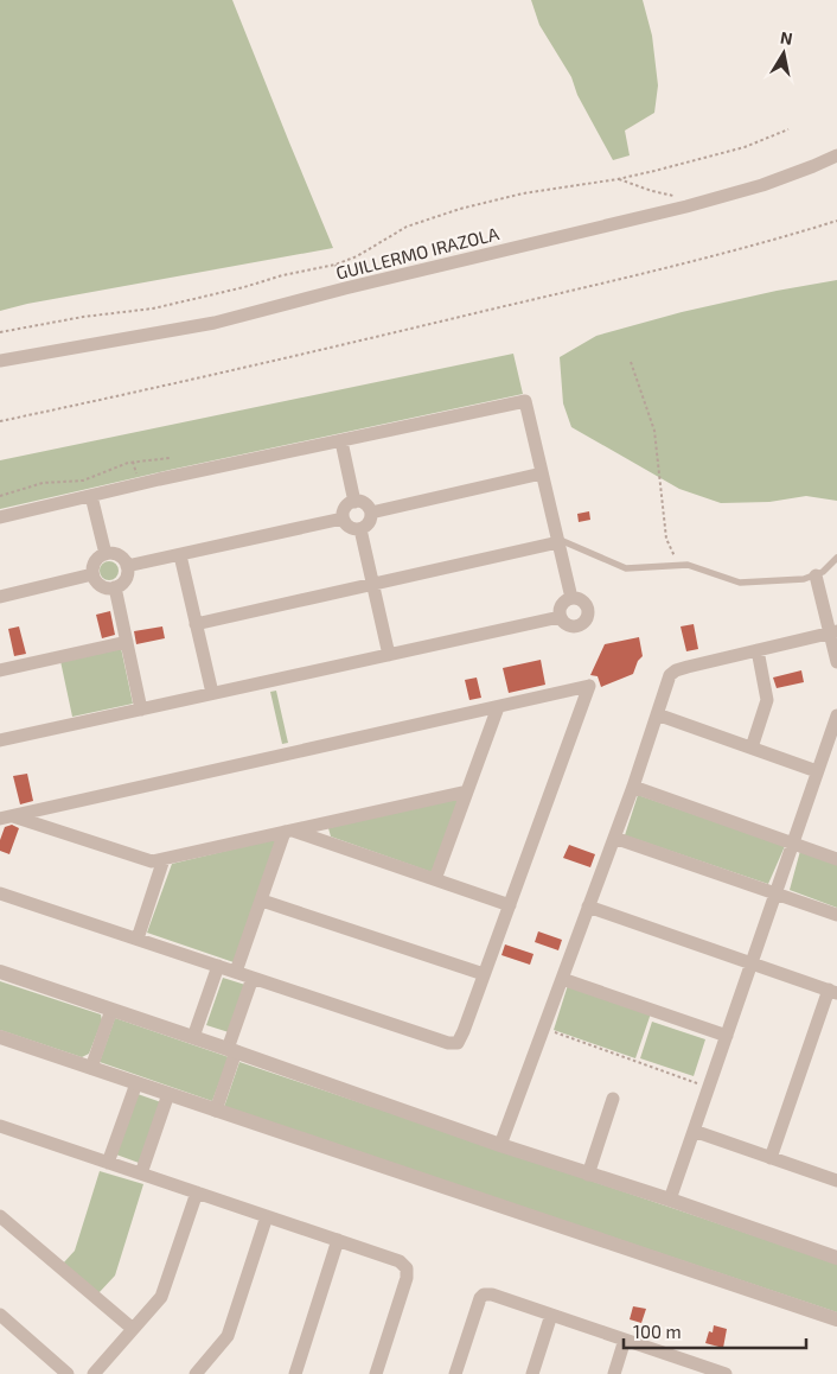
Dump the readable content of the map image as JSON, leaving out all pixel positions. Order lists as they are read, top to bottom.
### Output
{
  "streets": {
    "street": ["GUILLERMO IRAZOLA"]
  },
  "scale_bar": "100 m",
  "north": "top"
}
